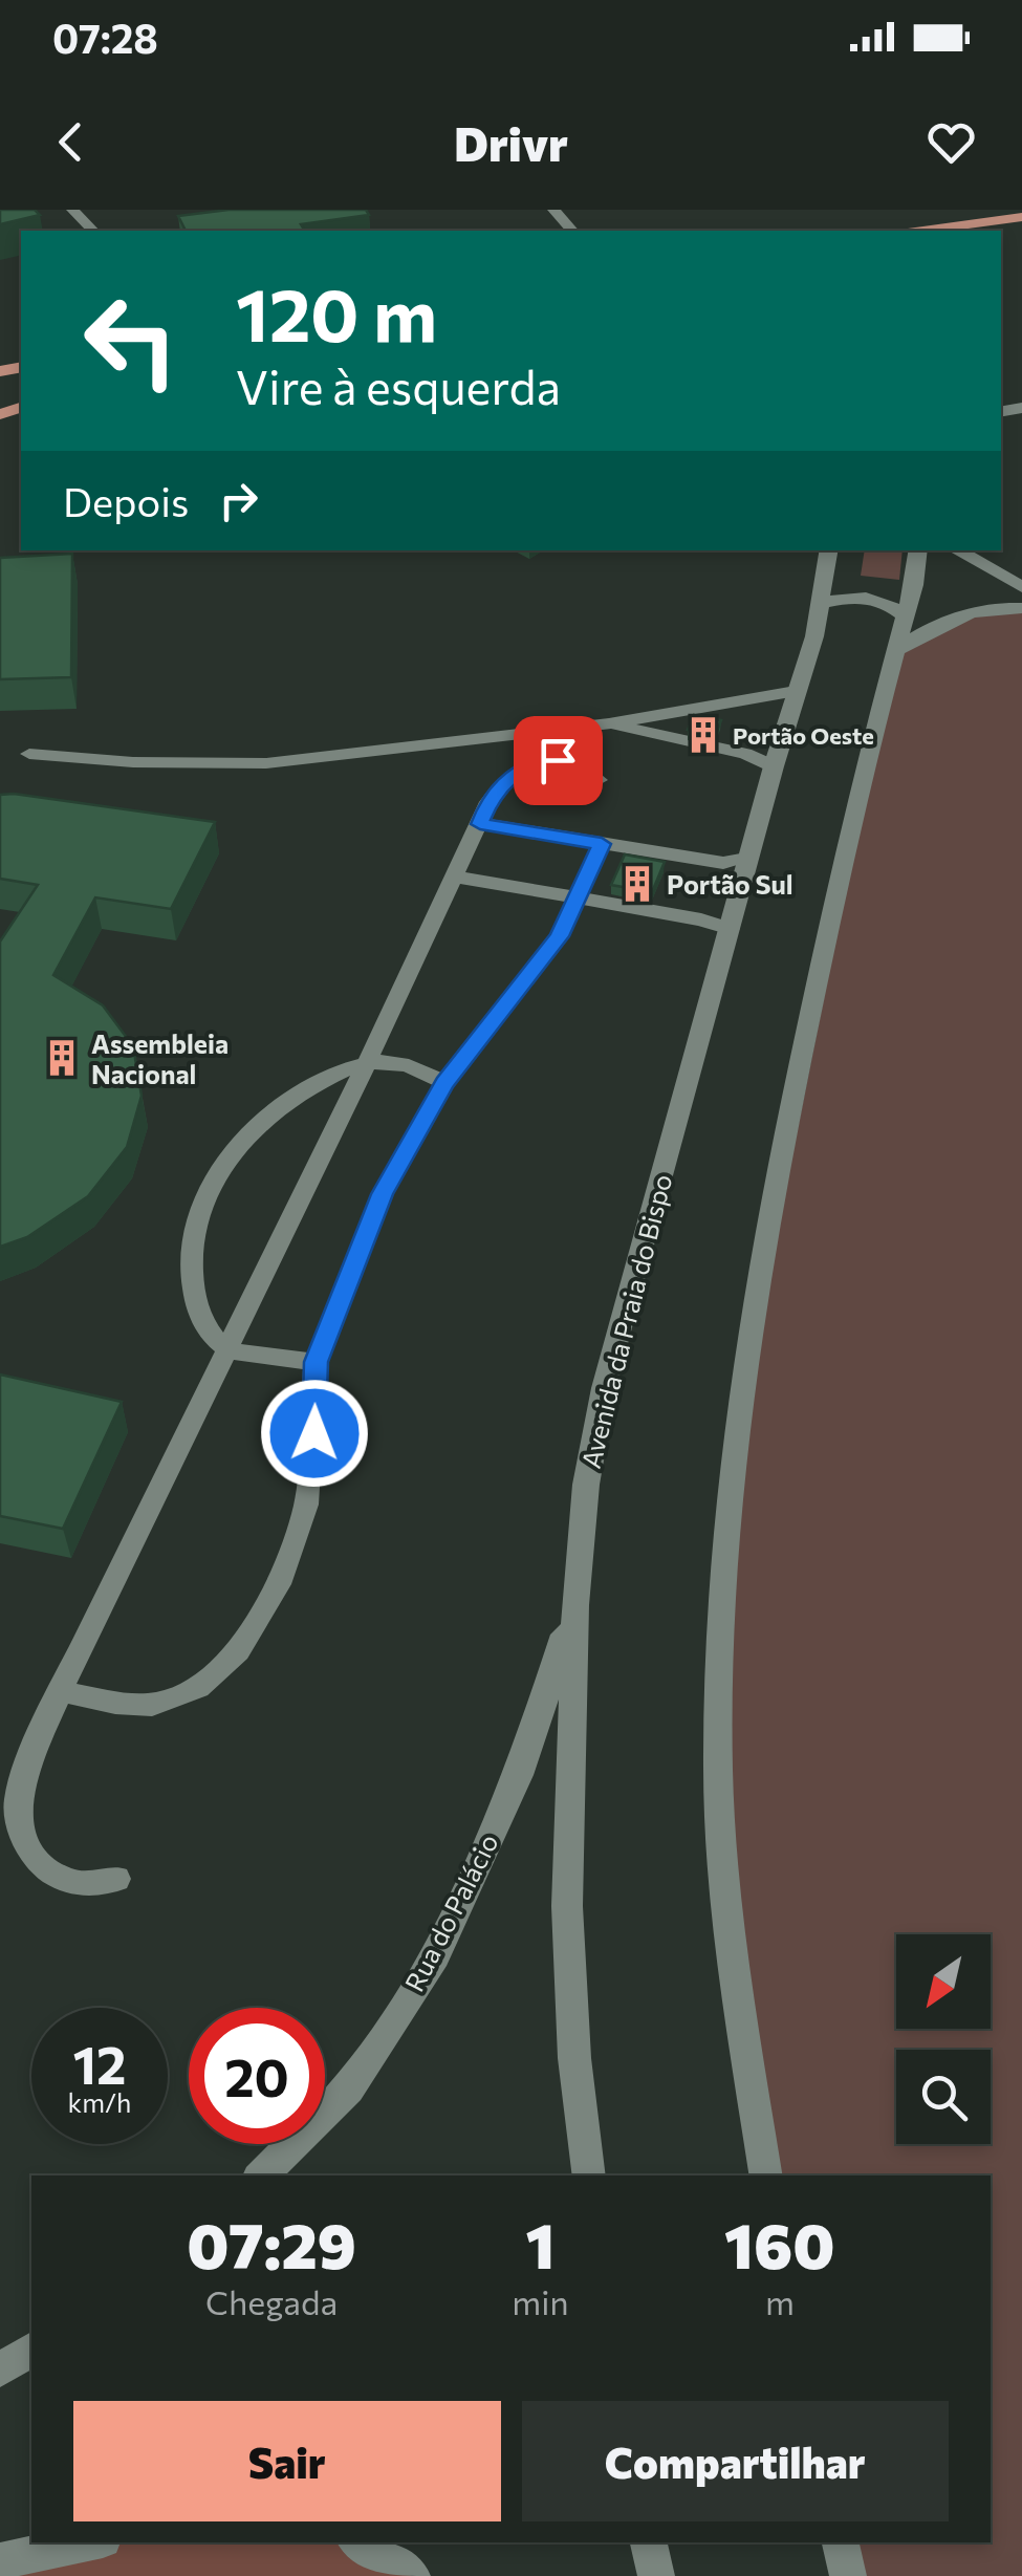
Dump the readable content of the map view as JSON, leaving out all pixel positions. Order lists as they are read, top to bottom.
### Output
{
  "streets": {
    "street": ["Avenida da Praia do Bispo", "Rua do Palácio"]
  },
  "crossings": [
    ["Avenida da Praia do Bispo", "Rua do Palácio"]
  ],
  "places": {
    "building": ["Portão Oeste", "Portão Sul", "Assembleia Nacional"]
  },
  "north": "bottom left",
  "page": {
    "status": "07:28",
    "header": "Drivr",
    "turn": ["120 m", "Vire à esquerda"],
    "then": "Depois",
    "speed": "12 km/h",
    "limit": "20",
    "eta": [
      "07:29",
      "Chegada",
      "1",
      "min",
      "160",
      "m"
    ],
    "buttons": ["Sair", "Compartilhar"]
  }
}
